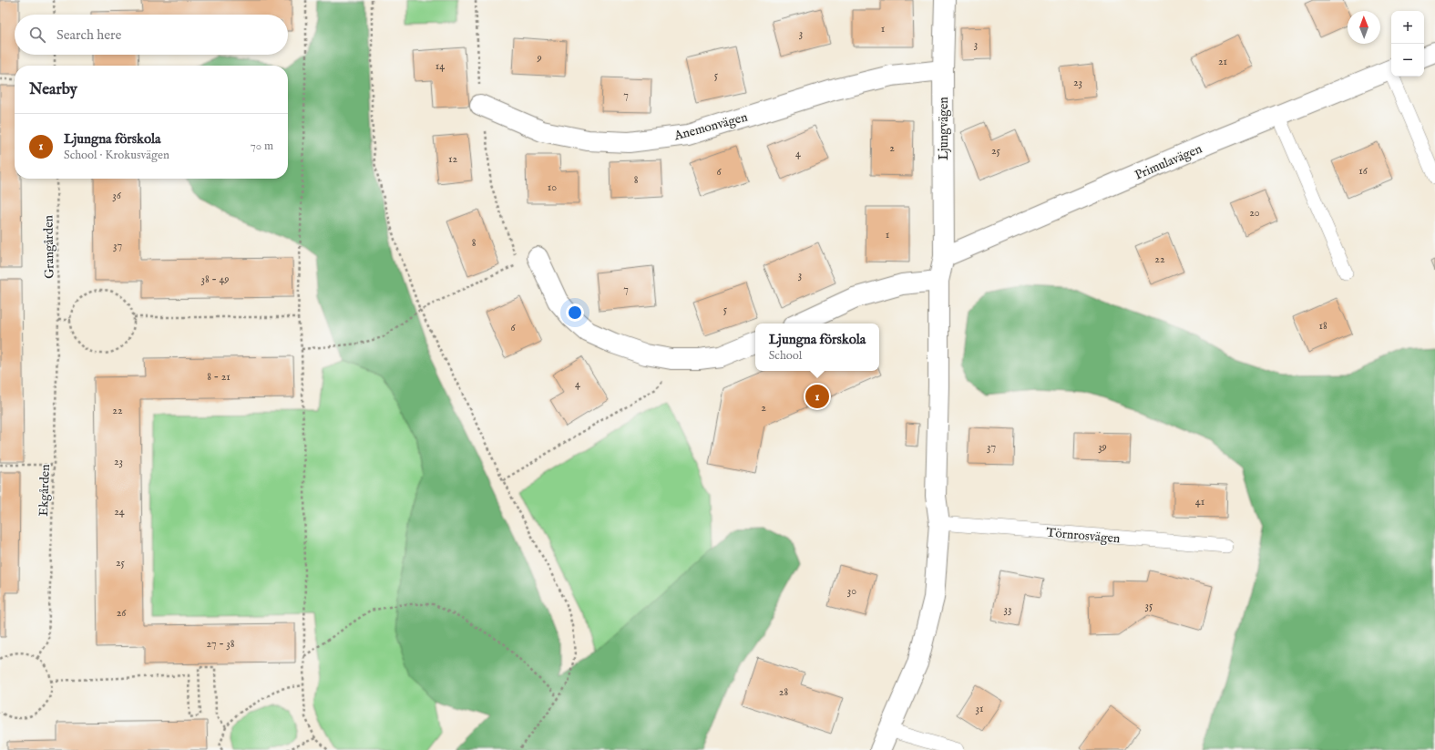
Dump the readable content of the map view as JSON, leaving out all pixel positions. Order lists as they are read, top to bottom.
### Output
{
  "streets": {
    "street": ["Anemonvägen", "Ljungvägen", "Primulavägen"],
    "lane": ["Törnrosvägen"],
    "path": ["Grangården", "Ekgården"]
  },
  "crossings": [
    ["Anemonvägen", "Ljungvägen"],
    ["Ljungvägen", "Primulavägen"],
    ["Grangården", "Ekgården"]
  ],
  "house_numbers": [
    "1",
    "3",
    "3",
    "9",
    "21",
    "14",
    "5",
    "23",
    "7",
    "2",
    "25",
    "4",
    "12",
    "16",
    "6",
    "8",
    "10",
    "36",
    "20",
    "1",
    "8",
    "37",
    "22",
    "3",
    "38 - 49",
    "7",
    "5",
    "18",
    "6",
    "8 - 21",
    "4",
    "2",
    "22",
    "37",
    "39",
    "23",
    "41",
    "24",
    "25",
    "30",
    "35",
    "33",
    "26",
    "27 - 38",
    "28",
    "31"
  ],
  "north": "top",
  "page": {
    "map_buttons": ["+", "−"],
    "search": "Search here",
    "heading": "Nearby",
    "list": [
      {
        "mark": "1",
        "name": "Ljungna förskola",
        "note": "School · Krokusvägen",
        "value": "70 m"
      }
    ],
    "popup": ["Ljungna förskola", "School"],
    "pins": "1"
  }
}
